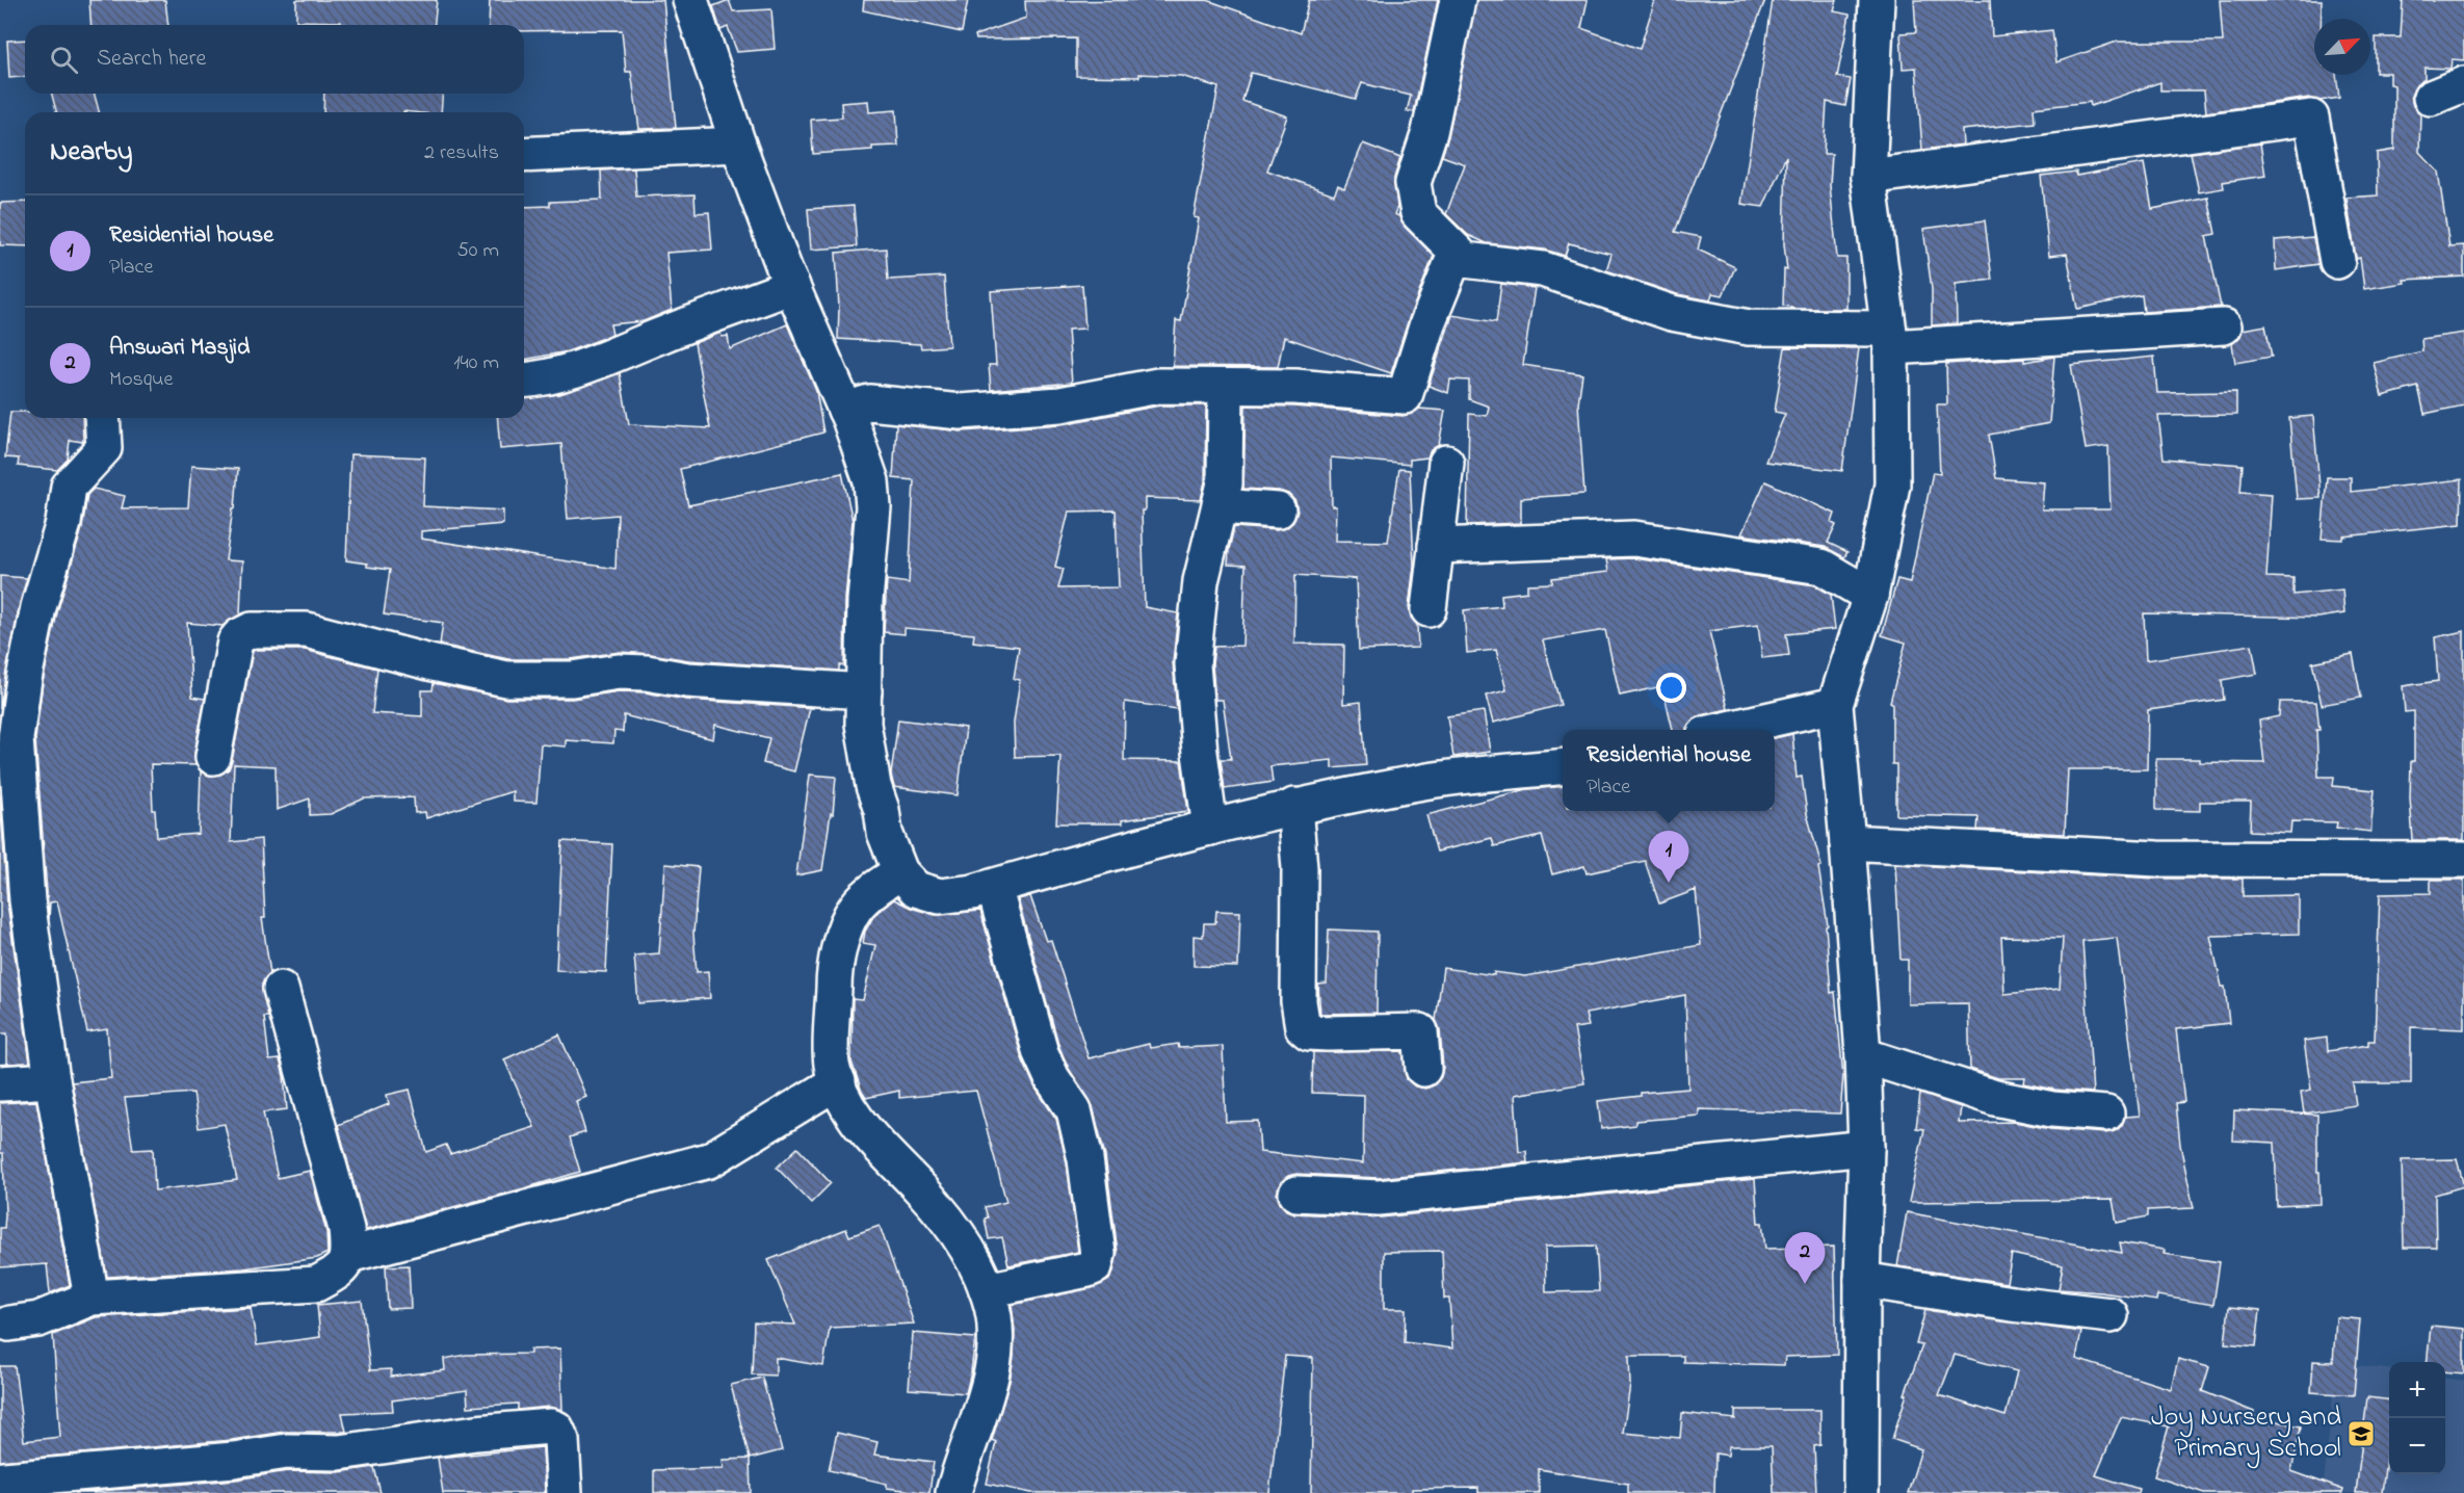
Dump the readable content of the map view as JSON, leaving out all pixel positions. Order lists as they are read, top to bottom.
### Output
{
  "places": {
    "school or university": ["Joy Nursery and Primary School"]
  },
  "north": "top right",
  "page": {
    "search": "Search here",
    "heading": ["Nearby", "2 results"],
    "list": [
      {
        "mark": "1",
        "name": "Residential house",
        "note": "Place",
        "value": "50 m"
      },
      {
        "mark": "2",
        "name": "Answari Masjid",
        "note": "Mosque",
        "value": "140 m"
      }
    ],
    "popup": ["Residential house", "Place"],
    "pins": ["1", "2"],
    "map_buttons": ["+", "−"]
  }
}
